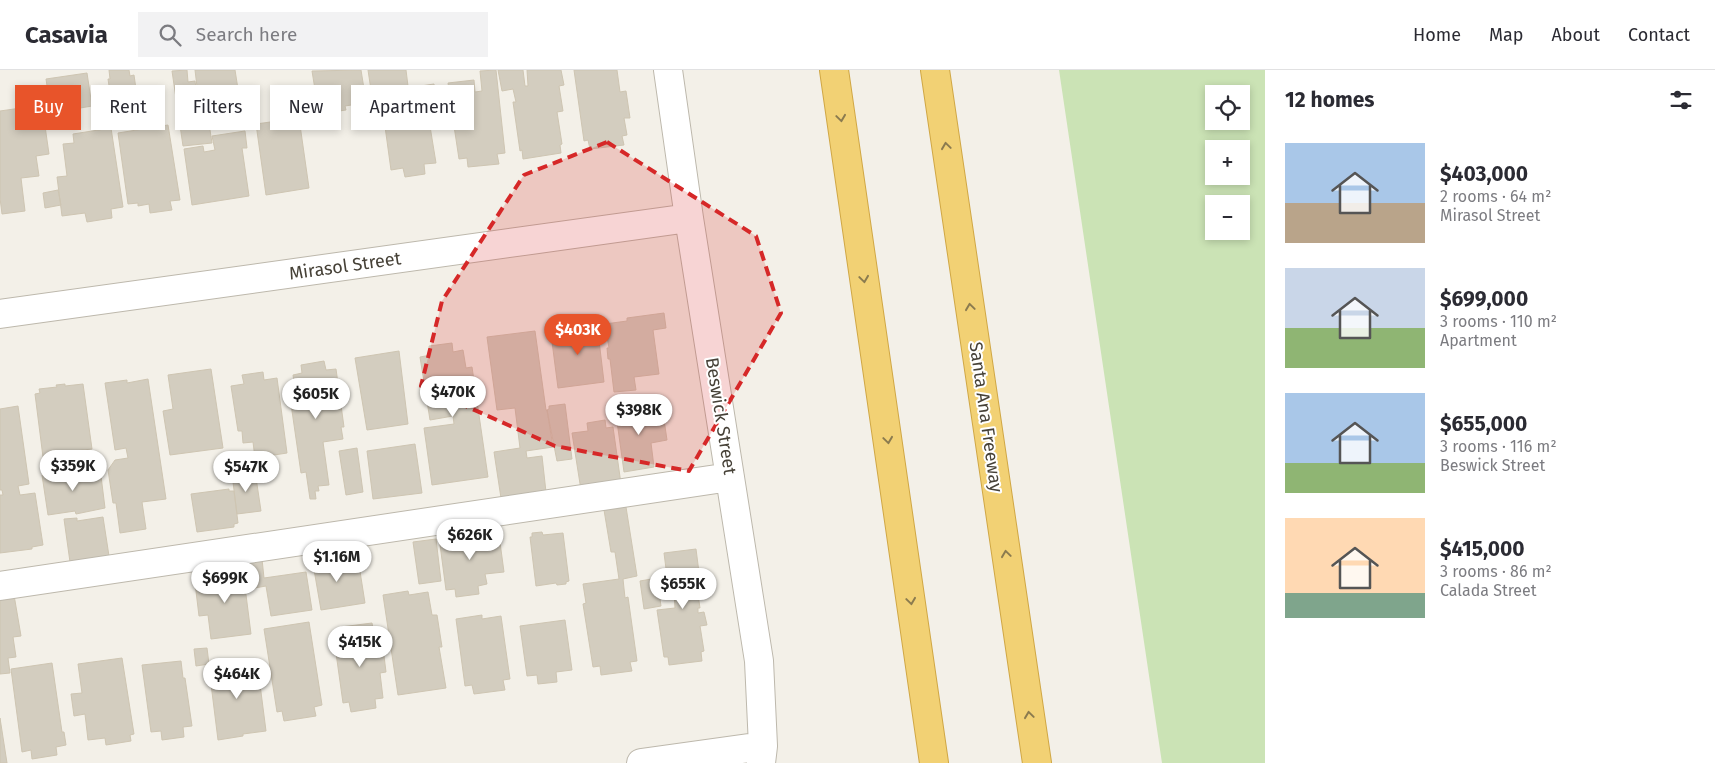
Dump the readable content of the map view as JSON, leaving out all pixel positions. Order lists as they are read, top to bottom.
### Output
{
  "streets": {
    "highway": ["Santa Ana Freeway"],
    "street": ["Mirasol Street", "Beswick Street"]
  },
  "crossings": [
    ["Mirasol Street", "Beswick Street"]
  ],
  "page": {
    "header": "Casavia",
    "search": "Search here",
    "nav": [
      "Home",
      "Map",
      "About",
      "Contact"
    ],
    "heading": "12 homes",
    "map_buttons": ["+", "−"],
    "chip": [
      "Buy",
      "Rent",
      "Filters",
      "New",
      "Apartment"
    ],
    "list": [
      {
        "name": "$403,000",
        "note": "2 rooms · 64 m² · Mirasol Street"
      },
      {
        "name": "$699,000",
        "note": "3 rooms · 110 m² · Apartment"
      },
      {
        "name": "$655,000",
        "note": "3 rooms · 116 m² · Beswick Street"
      },
      {
        "name": "$415,000",
        "note": "3 rooms · 86 m² · Calada Street"
      }
    ],
    "price": [
      "$403K",
      "$470K",
      "$605K",
      "$398K",
      "$359K",
      "$547K",
      "$626K",
      "$1.16M",
      "$699K",
      "$655K",
      "$415K",
      "$464K"
    ]
  }
}
